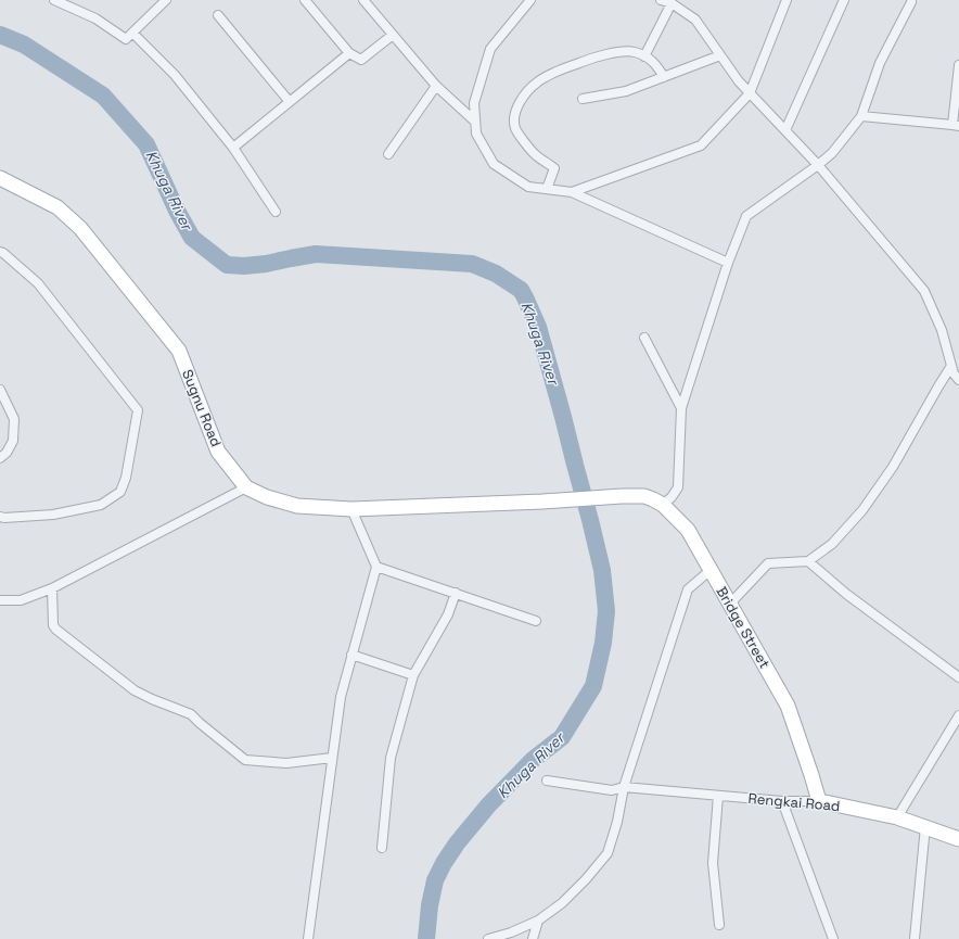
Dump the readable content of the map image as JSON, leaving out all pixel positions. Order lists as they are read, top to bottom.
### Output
{
  "streets": {
    "main road": ["Sugnu Road", "Bridge Street", "Rengkai Road"]
  },
  "crossings": [
    ["Sugnu Road", "Bridge Street"],
    ["Bridge Street", "Rengkai Road"]
  ],
  "water": ["Khuga River"]
}
